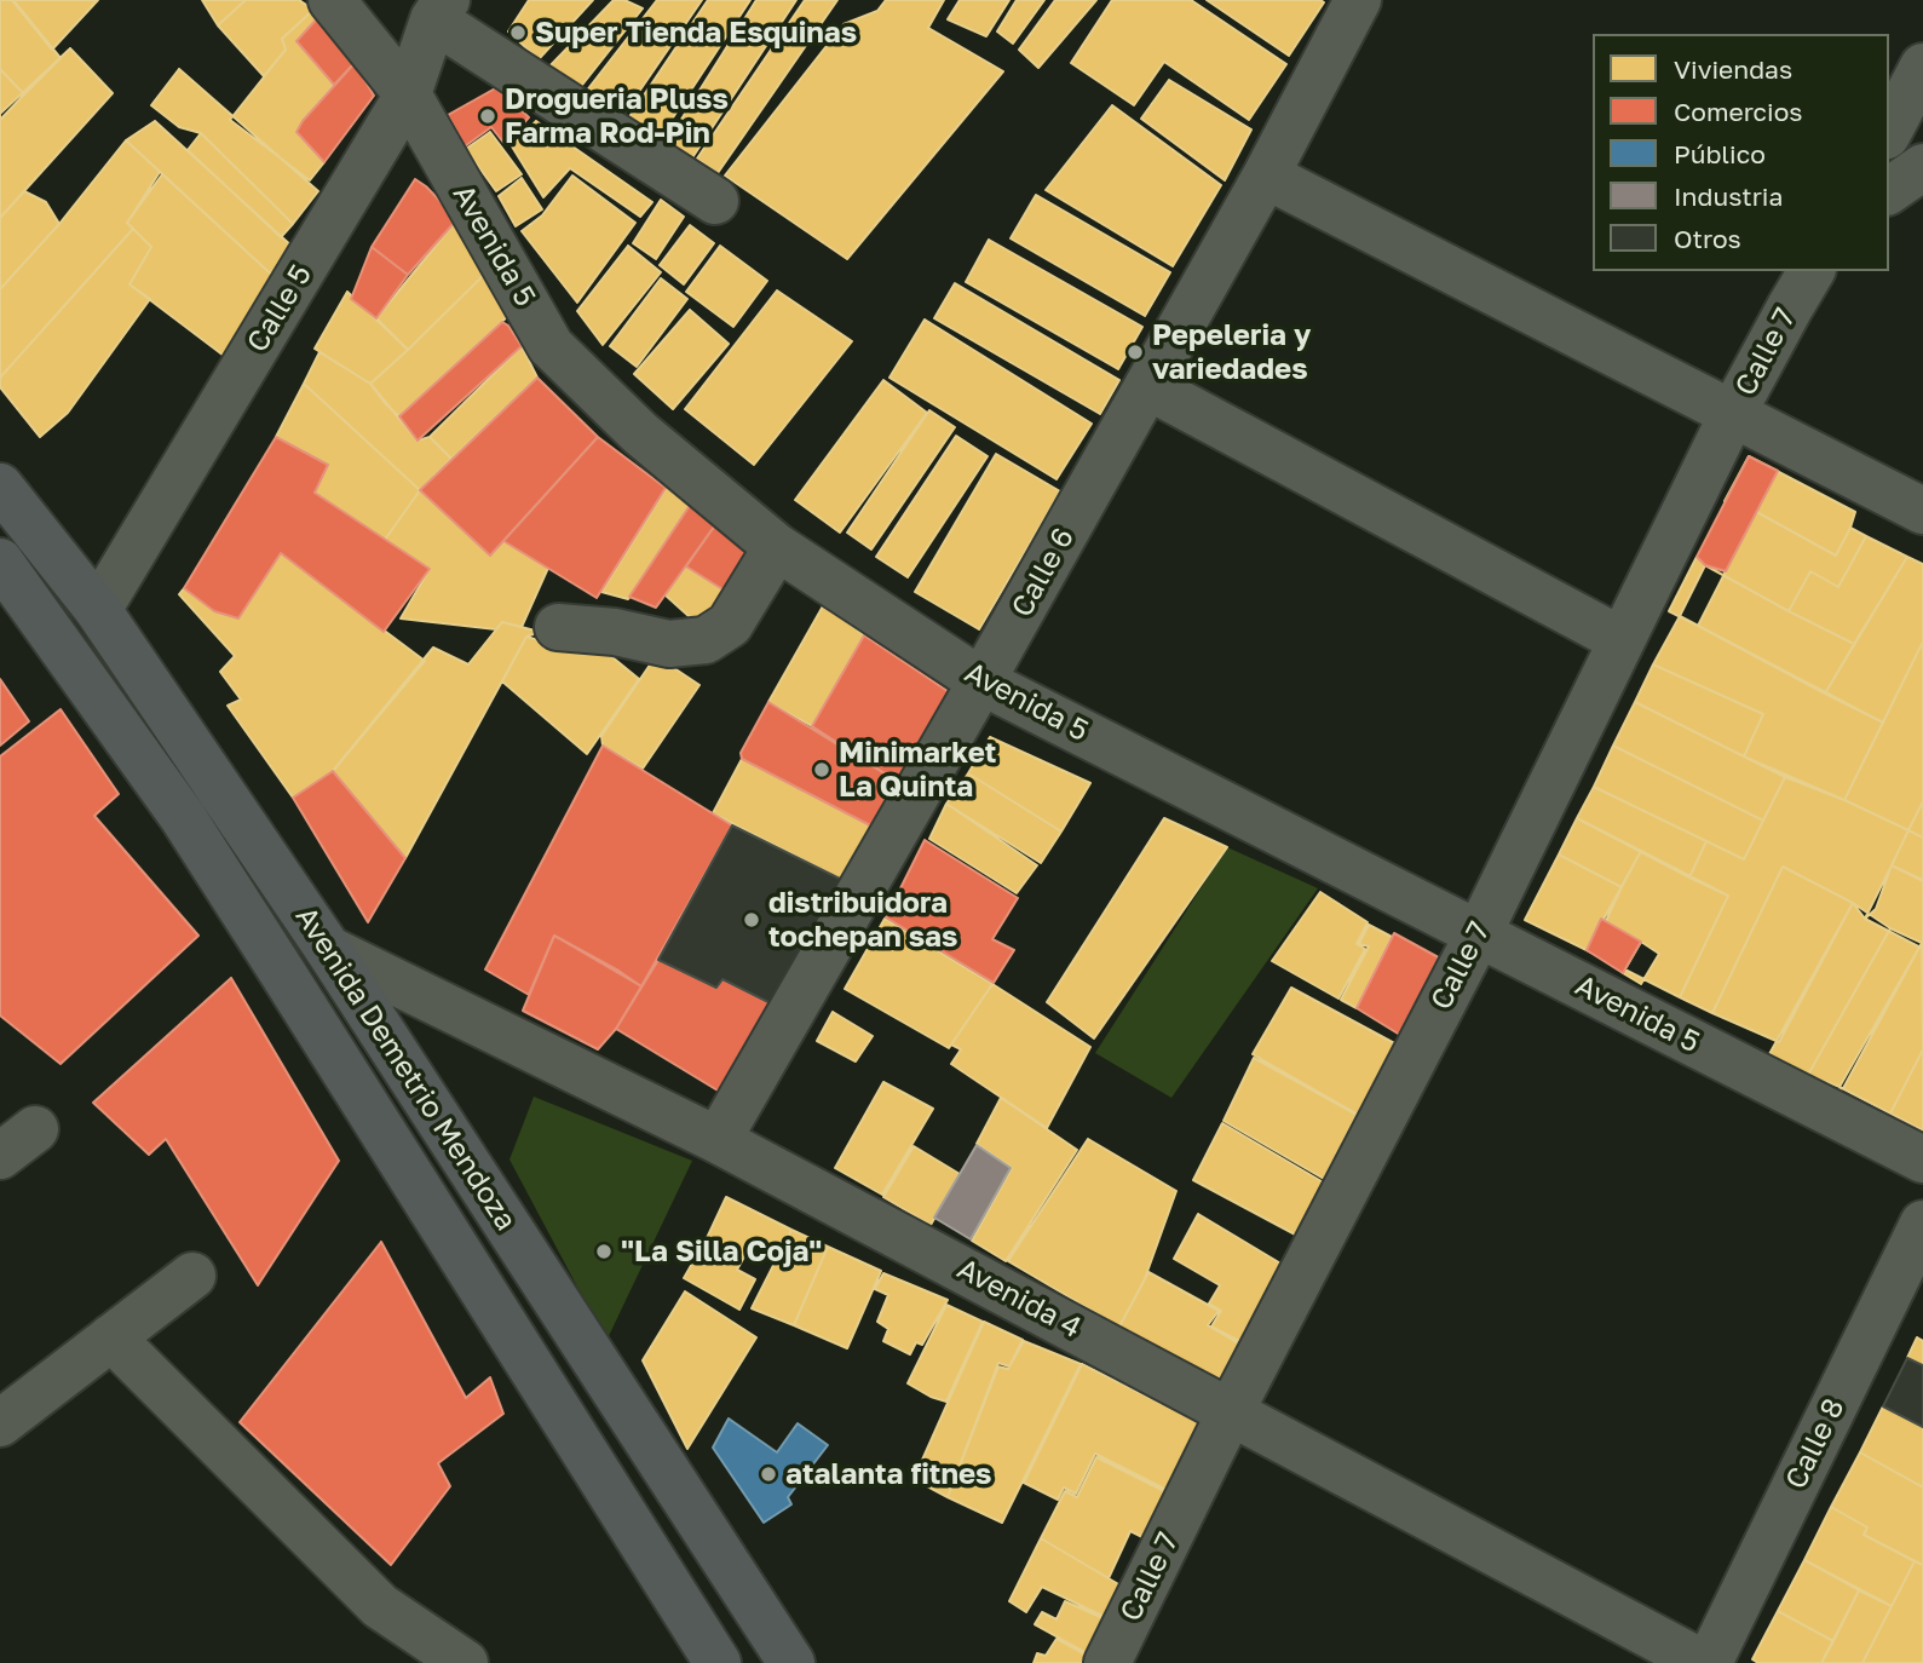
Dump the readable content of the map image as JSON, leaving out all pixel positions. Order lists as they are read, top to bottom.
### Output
{
  "streets": {
    "main road": ["Avenida Demetrio Mendoza"],
    "street": [
      "Avenida 5",
      "Calle 5",
      "Calle 7",
      "Calle 6",
      "Avenida 4",
      "Calle 8"
    ]
  },
  "crossings": [
    ["Avenida 5", "Calle 5"],
    ["Avenida 5", "Calle 7"],
    ["Avenida 5", "Calle 6"],
    ["Calle 5", "Avenida Demetrio Mendoza"],
    ["Calle 7", "Avenida 4"],
    ["Calle 6", "Avenida 4"],
    ["Avenida Demetrio Mendoza", "Avenida 4"],
    ["Avenida 4", "Calle 8"]
  ],
  "places": [
    "Super Tienda Esquinas",
    "Drogueria Pluss Farma Rod-Pin",
    "Pepeleria y variedades",
    "Minimarket La Quinta",
    "distribuidora tochepan sas",
    "\"La Silla Coja\"",
    "atalanta fitnes"
  ],
  "legend": [
    "Viviendas",
    "Comercios",
    "Público",
    "Industria",
    "Otros"
  ]
}
